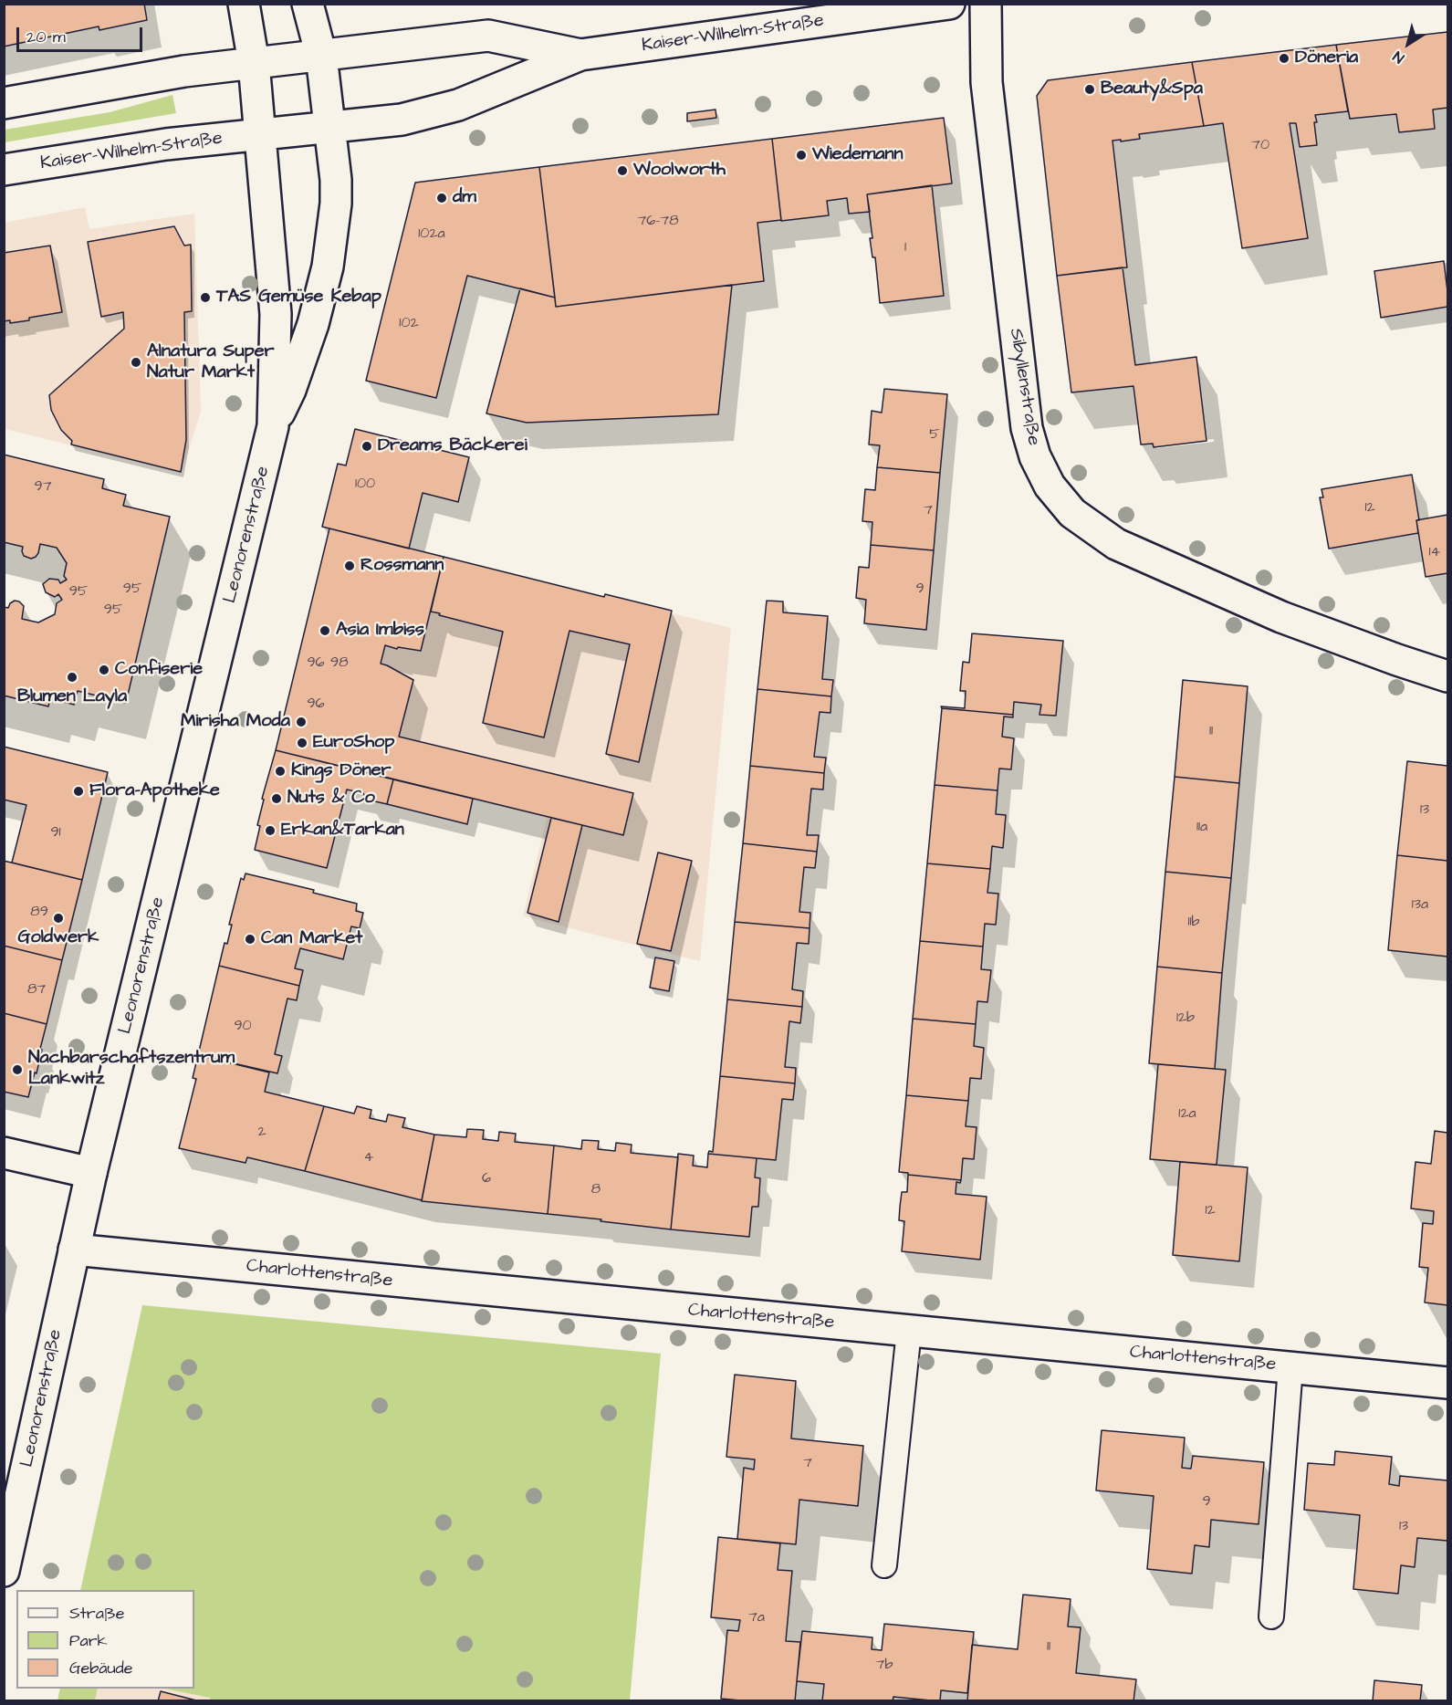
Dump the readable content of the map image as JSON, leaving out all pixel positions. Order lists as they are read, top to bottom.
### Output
{
  "streets": {
    "main road": [
      "Kaiser-Wilhelm-Straße",
      "Sibyllenstraße",
      "Leonorenstraße",
      "Charlottenstraße"
    ]
  },
  "crossings": [
    ["Kaiser-Wilhelm-Straße", "Leonorenstraße"],
    ["Leonorenstraße", "Charlottenstraße"]
  ],
  "places": [
    "Döneria",
    "Beauty&Spa",
    "Wiedemann",
    "Woolworth",
    "dm",
    "TAS Gemüse Kebap",
    "Alnatura Super Natur Markt",
    "Dreams Bäckerei",
    "Rossmann",
    "Asia Imbiss",
    "Confiserie",
    "Blumen Layla",
    "Mirisha Moda",
    "EuroShop",
    "Kings Döner",
    "Flora-Apotheke",
    "Nuts & Co",
    "Erkan&Tarkan",
    "Goldwerk",
    "Can Market",
    "Nachbarschaftszentrum Lankwitz"
  ],
  "house_numbers": [
    "70",
    "76-78",
    "102a",
    "1",
    "102",
    "5",
    "100",
    "97",
    "12",
    "7",
    "14",
    "95",
    "9",
    "95",
    "95",
    "96 98",
    "96",
    "11",
    "13",
    "11a",
    "91",
    "13a",
    "89",
    "11b",
    "87",
    "12b",
    "90",
    "12a",
    "2",
    "4",
    "6",
    "8",
    "12",
    "7",
    "9",
    "13",
    "7a",
    "11",
    "7b"
  ],
  "legend": ["Straße", "Park", "Gebäude"],
  "scale_bar": "20 m",
  "north": "bottom left"
}
